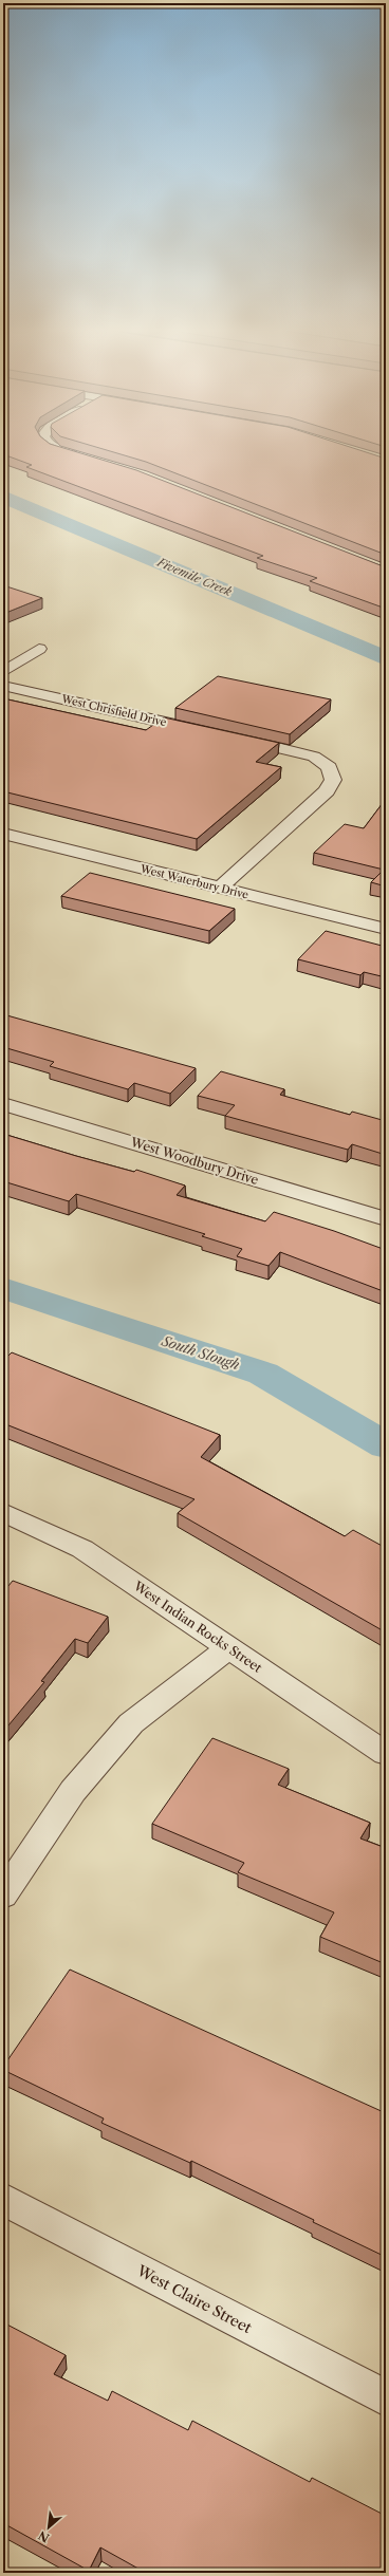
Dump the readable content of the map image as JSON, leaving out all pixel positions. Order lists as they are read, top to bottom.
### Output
{
  "streets": {
    "street": [
      "West Chrisfield Drive",
      "West Waterbury Drive",
      "West Woodbury Drive",
      "West Indian Rocks Street",
      "West Claire Street"
    ]
  },
  "water": ["Fivemile Creek", "South Slough"],
  "north": "bottom left"
}
